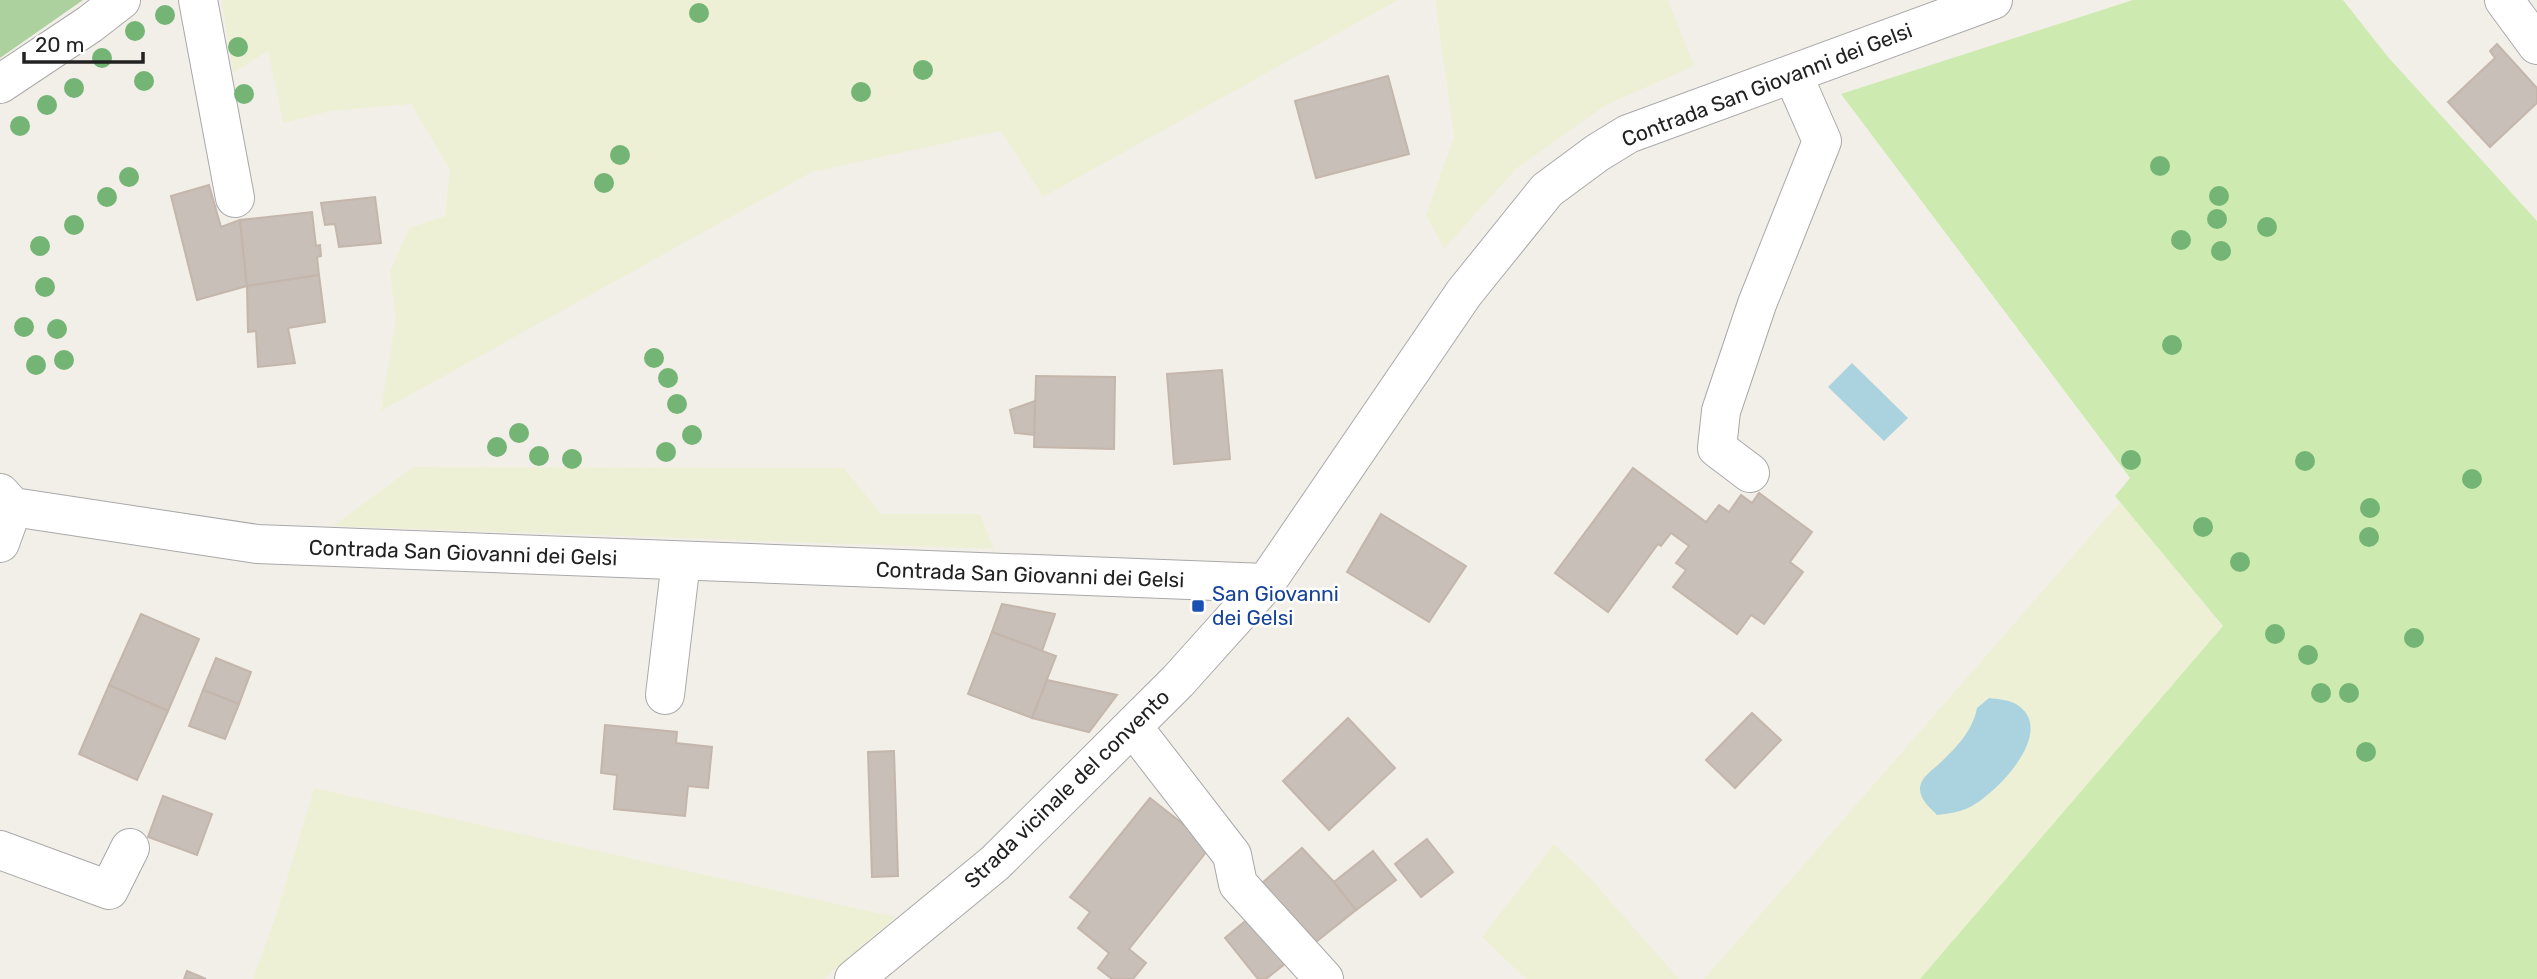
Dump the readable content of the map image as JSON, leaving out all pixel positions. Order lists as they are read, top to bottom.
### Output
{
  "streets": {
    "street": ["Contrada San Giovanni dei Gelsi", "Strada vicinale del convento"]
  },
  "crossings": [
    ["Contrada San Giovanni dei Gelsi", "Strada vicinale del convento"]
  ],
  "places": {
    "transit": ["San Giovanni dei Gelsi"]
  },
  "scale_bar": "20 m"
}
